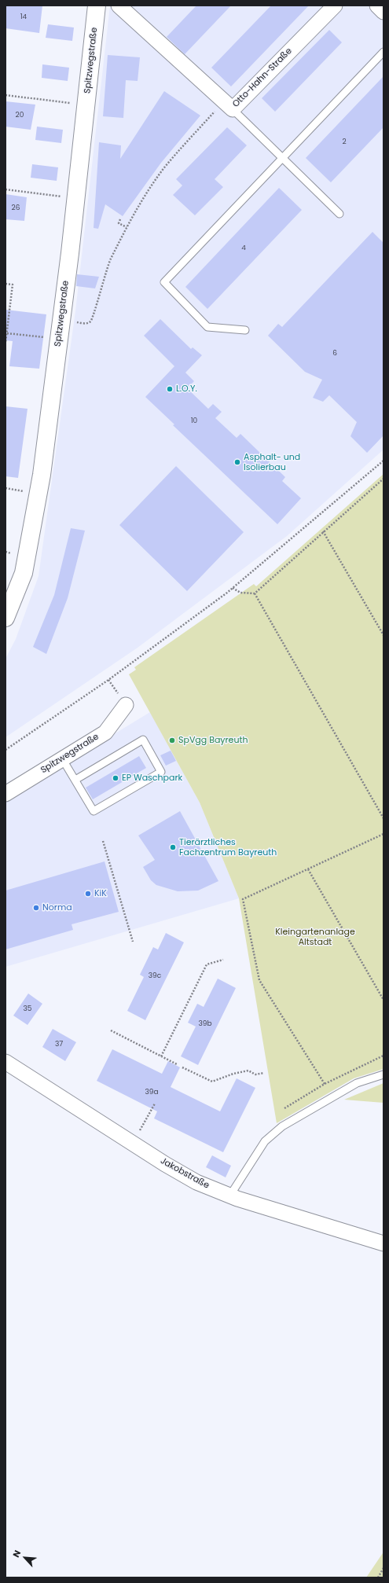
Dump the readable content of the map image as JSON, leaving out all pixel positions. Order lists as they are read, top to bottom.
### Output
{
  "streets": {
    "street": ["Spitzwegstraße", "Otto-Hahn-Straße", "Jakobstraße"]
  },
  "parks": ["Kleingartenanlage Altstadt"],
  "places": [
    "L.O.Y.",
    "Asphalt- und Isolierbau",
    "SpVgg Bayreuth",
    "EP Waschpark",
    "Tierärztliches Fachzentrum Bayreuth",
    "KiK",
    "Norma"
  ],
  "house_numbers": [
    "14",
    "20",
    "2",
    "26",
    "4",
    "6",
    "10",
    "39c",
    "35",
    "39b",
    "37",
    "39a"
  ],
  "north": "top left"
}
